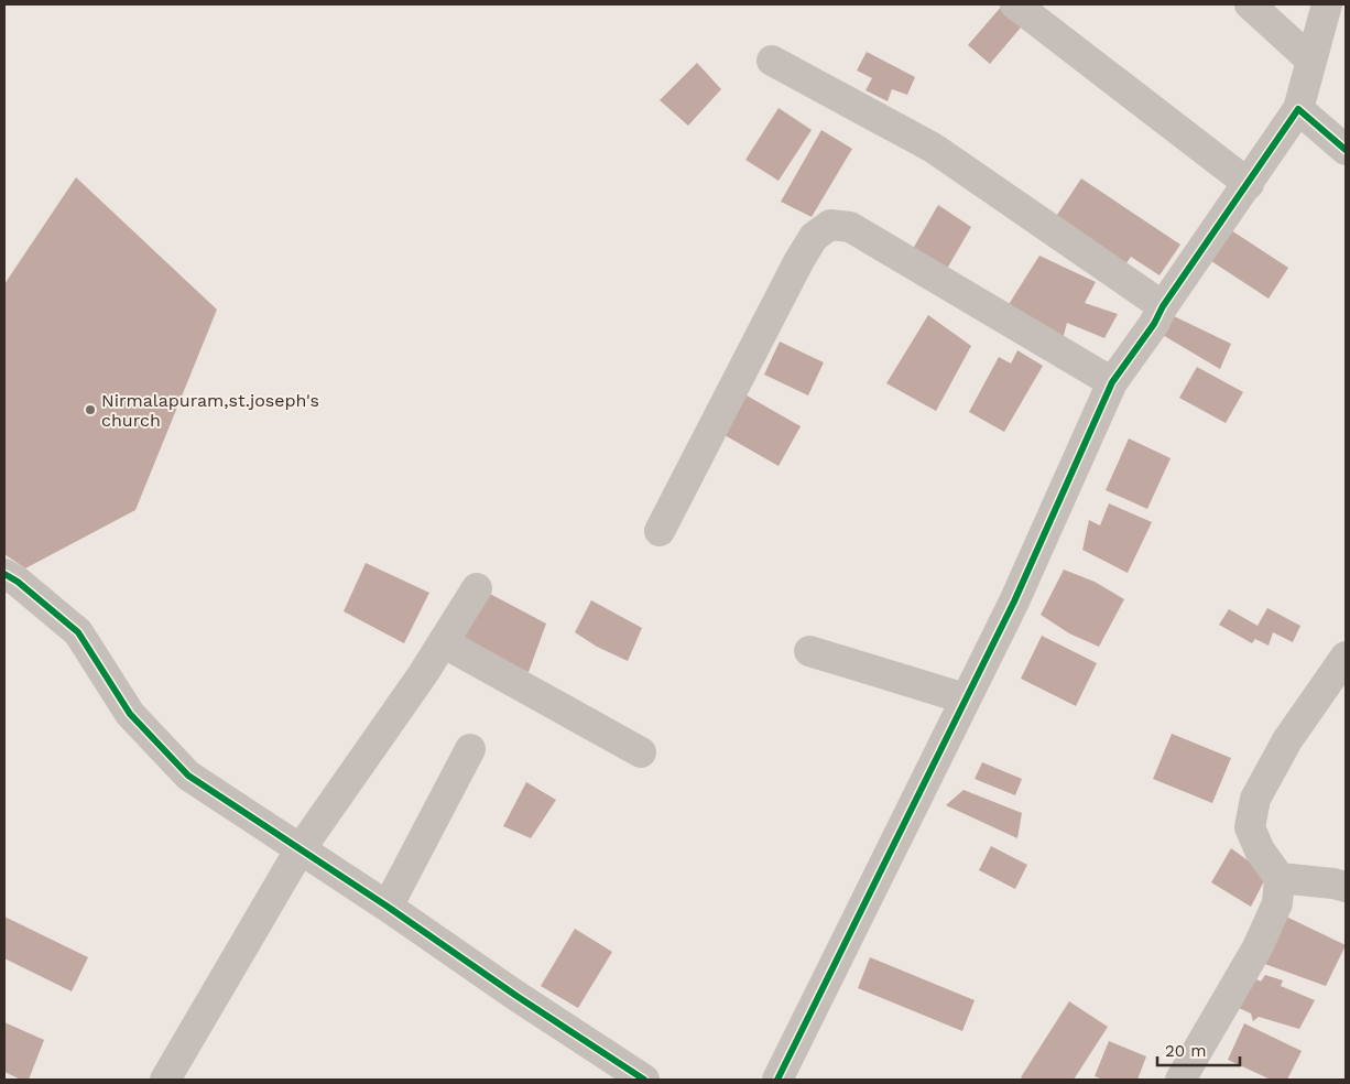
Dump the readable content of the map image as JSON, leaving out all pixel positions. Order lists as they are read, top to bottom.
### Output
{
  "places": ["Nirmalapuram,st.joseph's church"],
  "scale_bar": "20 m"
}
